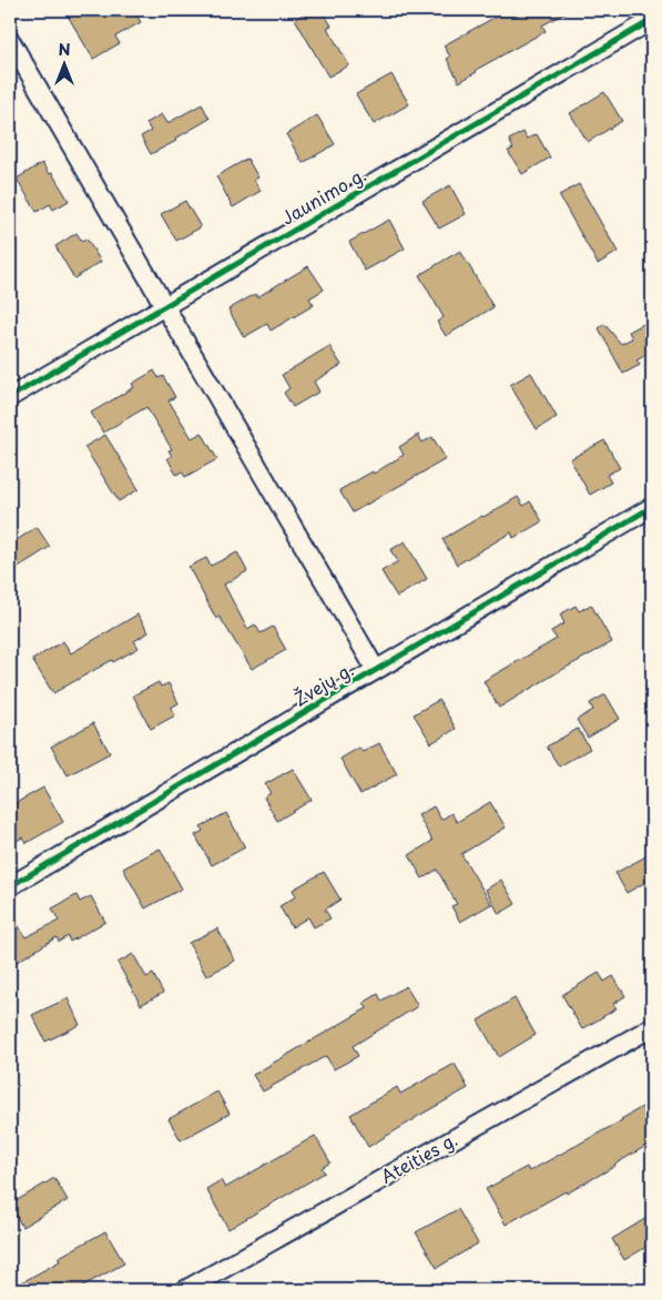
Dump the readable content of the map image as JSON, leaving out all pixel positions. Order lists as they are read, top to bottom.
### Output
{
  "streets": {
    "street": ["Jaunimo g.", "Žvejų g.", "Ateities g."]
  },
  "north": "top"
}
